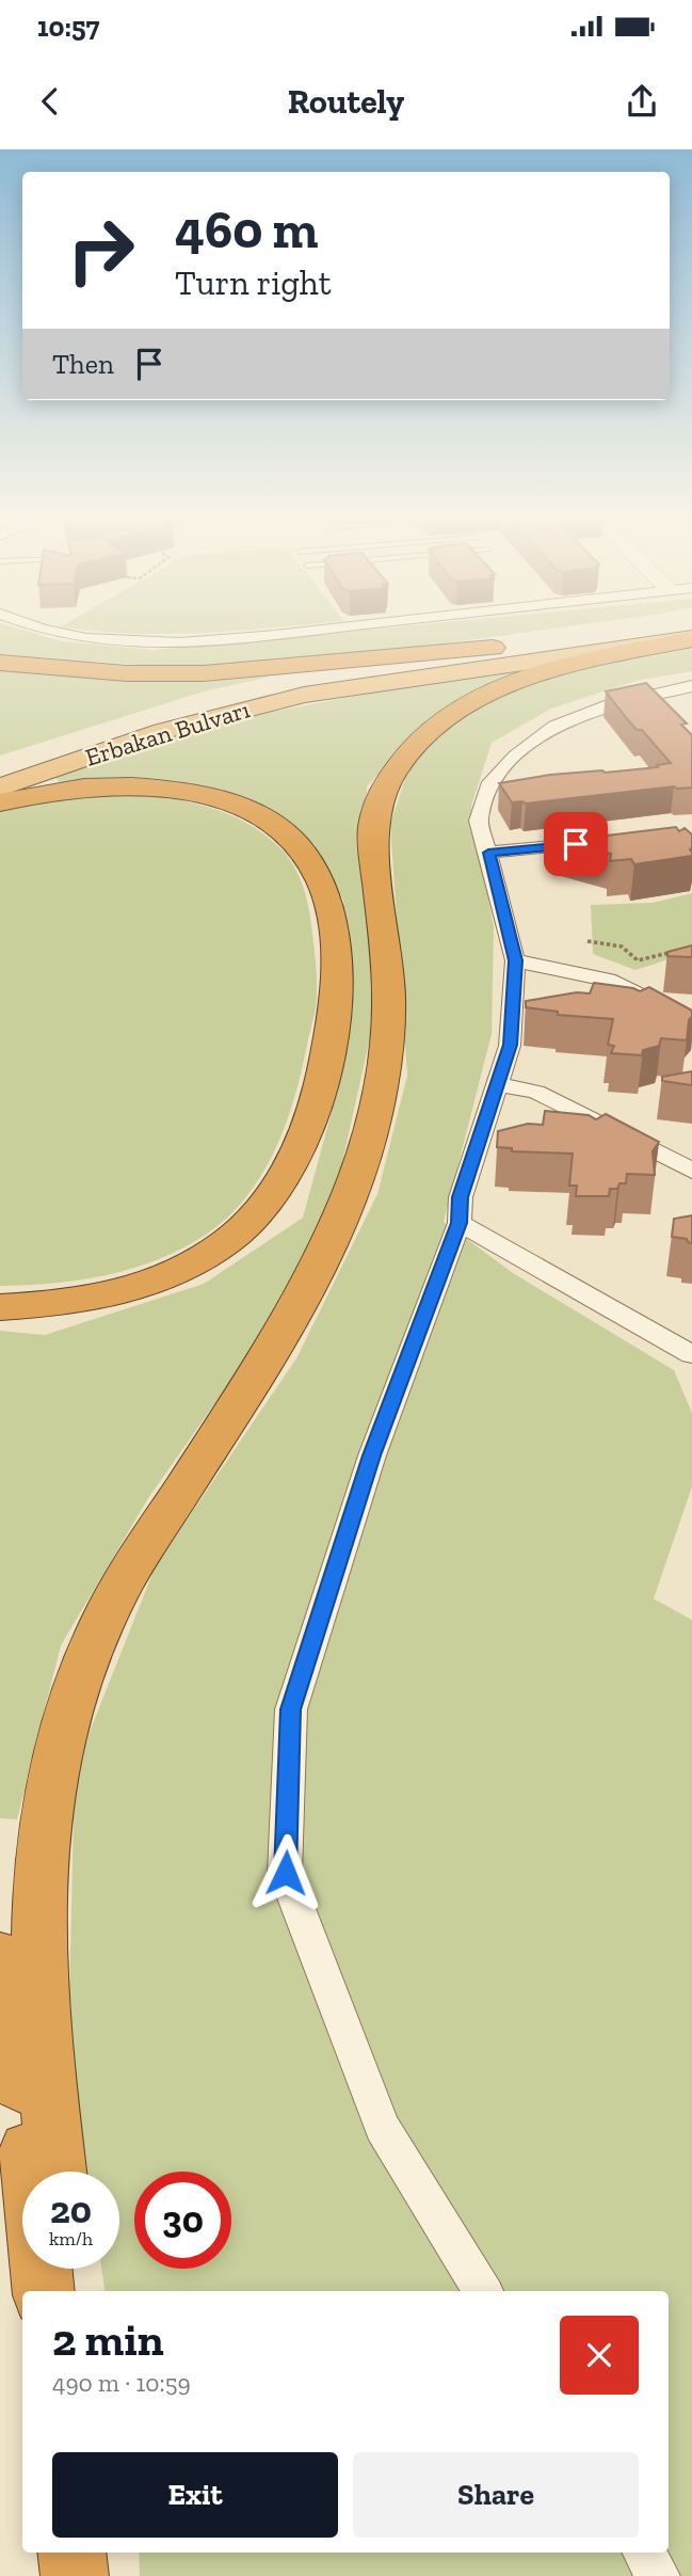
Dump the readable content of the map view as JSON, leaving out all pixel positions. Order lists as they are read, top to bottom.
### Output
{
  "streets": {
    "highway": ["Erbakan Bulvarı"]
  },
  "page": {
    "status": "10:57",
    "header": "Routely",
    "turn": ["460 m", "Turn right"],
    "then": "Then",
    "speed": "20 km/h",
    "limit": "30",
    "heading": ["2 min", "490 m · 10:59"],
    "buttons": ["Exit", "Share"]
  }
}
